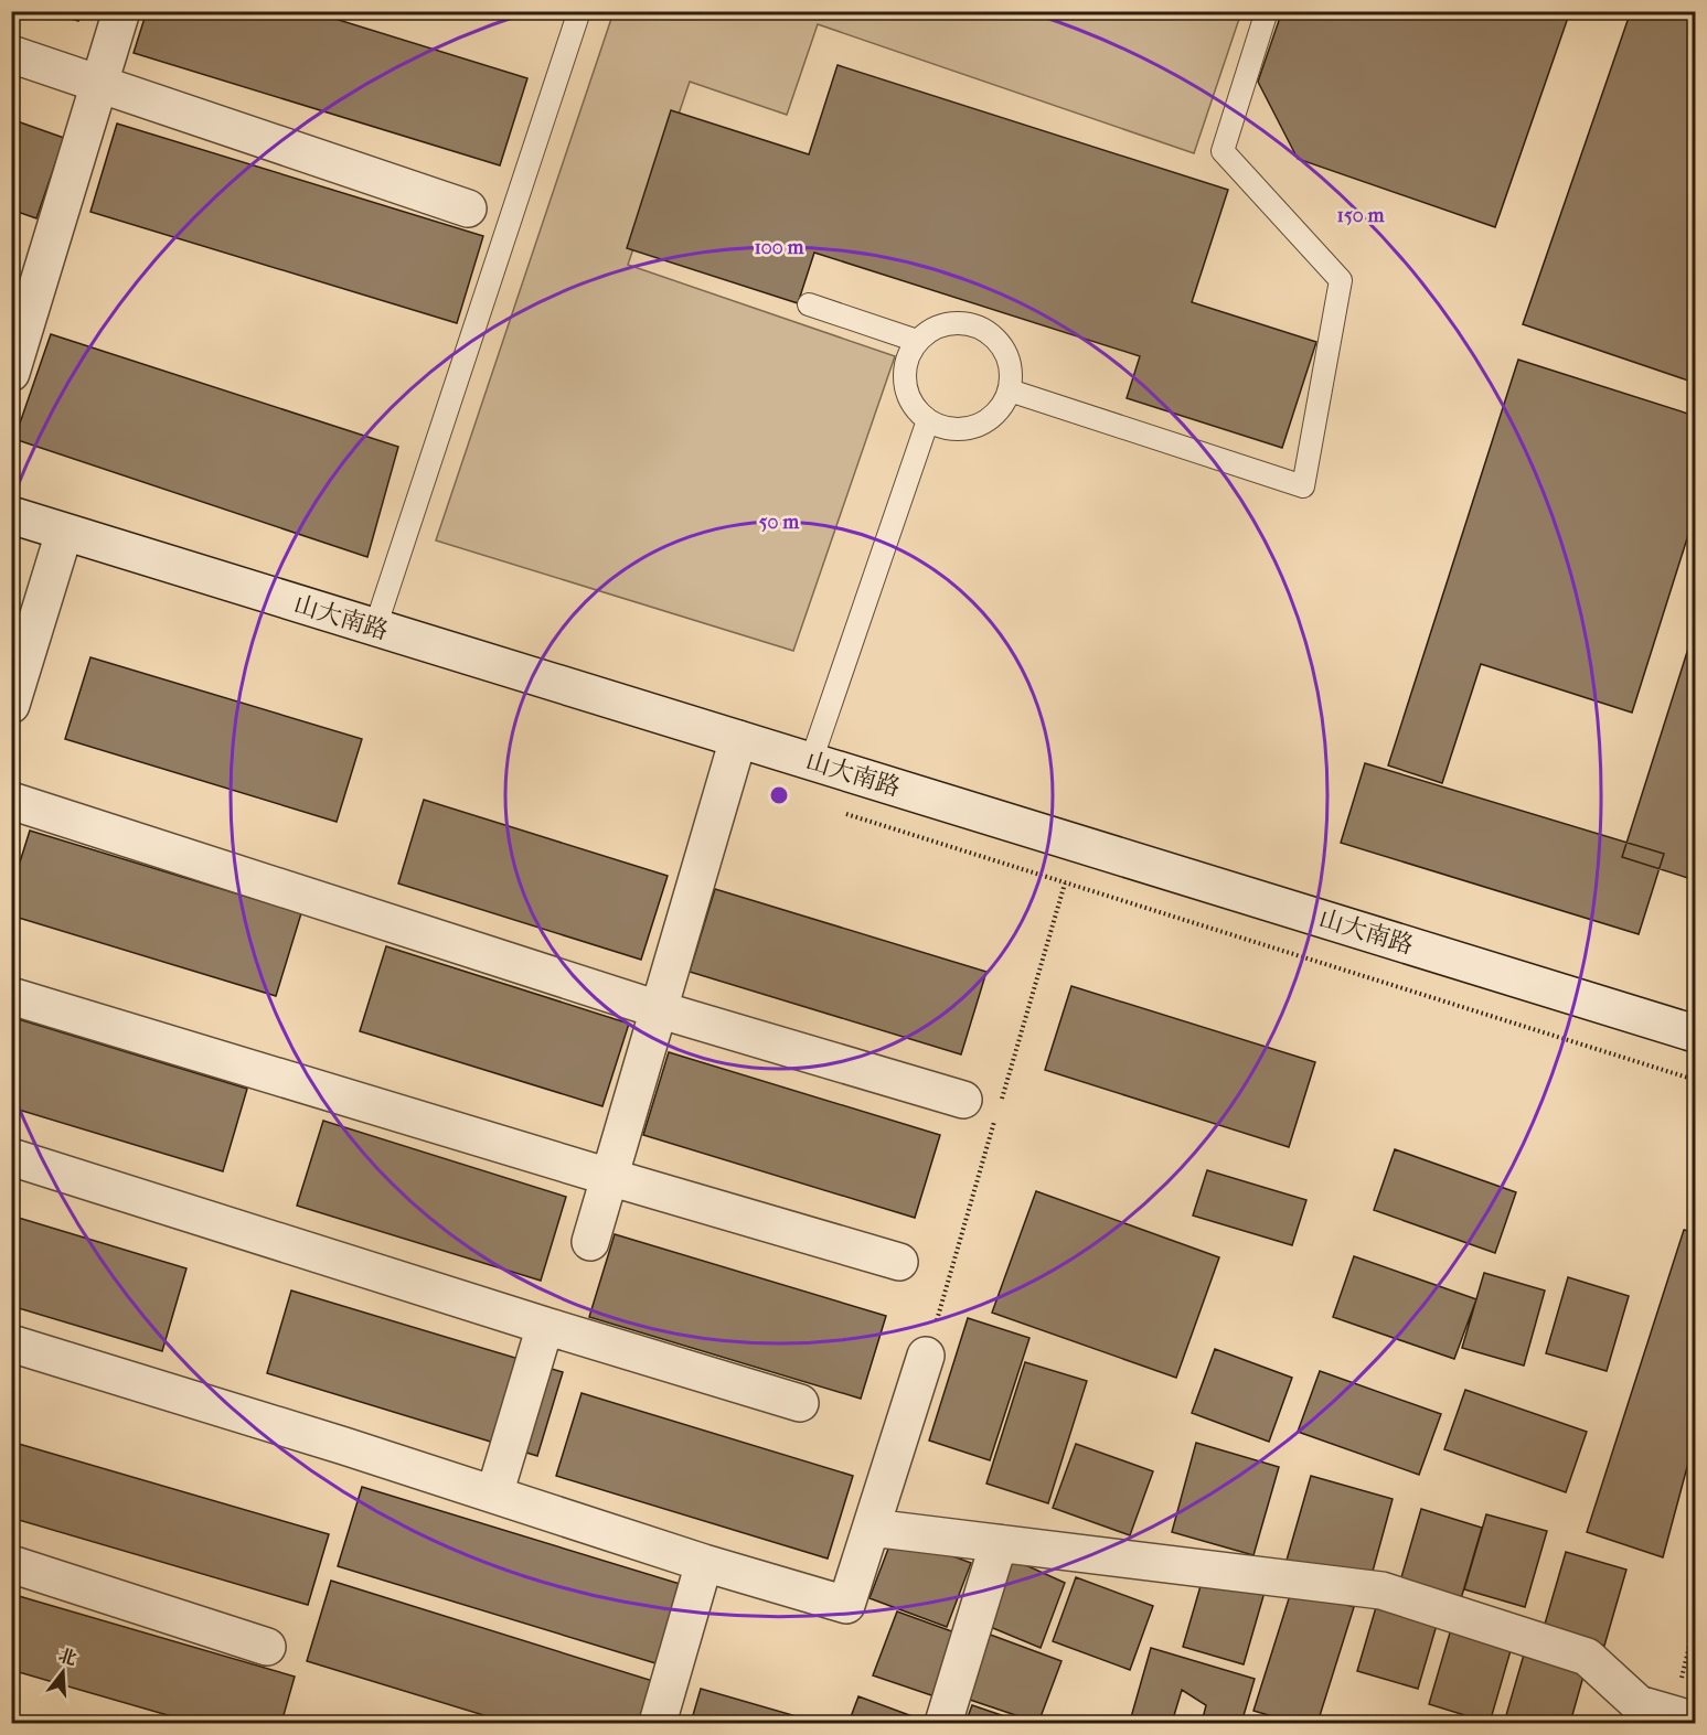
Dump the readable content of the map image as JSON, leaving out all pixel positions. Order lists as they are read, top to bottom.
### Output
{
  "streets": {
    "street": ["山大南路"]
  },
  "north": "top",
  "rings": ["150 m", "100 m", "50 m"]
}
